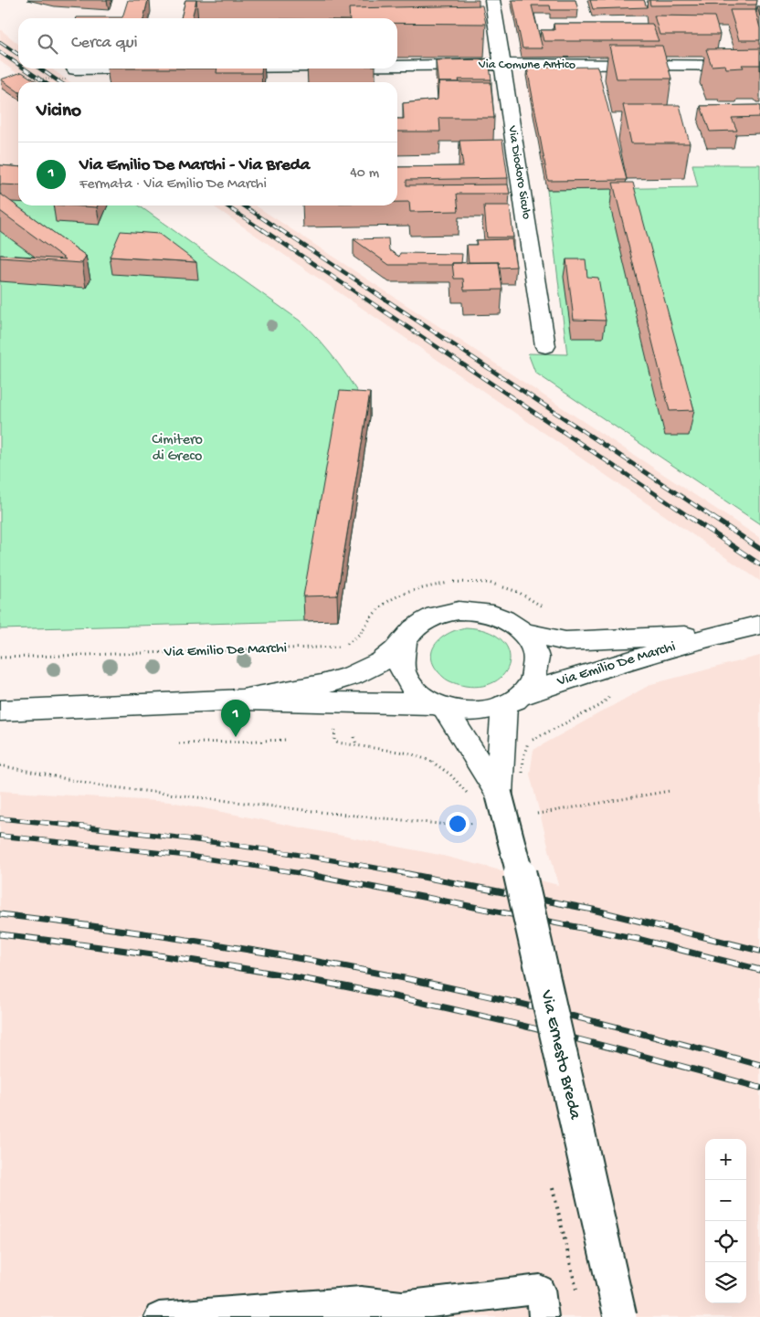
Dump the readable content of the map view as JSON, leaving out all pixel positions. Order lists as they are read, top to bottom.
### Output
{
  "streets": {
    "street": [
      "Via Comune Antico",
      "Via Diodoro Siculo",
      "Via Emilio De Marchi",
      "Via Ernesto Breda"
    ]
  },
  "crossings": [
    ["Via Comune Antico", "Via Diodoro Siculo"],
    ["Via Emilio De Marchi", "Via Ernesto Breda"]
  ],
  "parks": ["Cimitero di Greco"],
  "page": {
    "search": "Cerca qui",
    "heading": "Vicino",
    "list": [
      {
        "mark": "1",
        "name": "Via Emilio De Marchi - Via Breda",
        "note": "Fermata · Via Emilio De Marchi",
        "value": "40 m"
      }
    ],
    "pins": "1",
    "map_buttons": ["+", "−"]
  }
}
